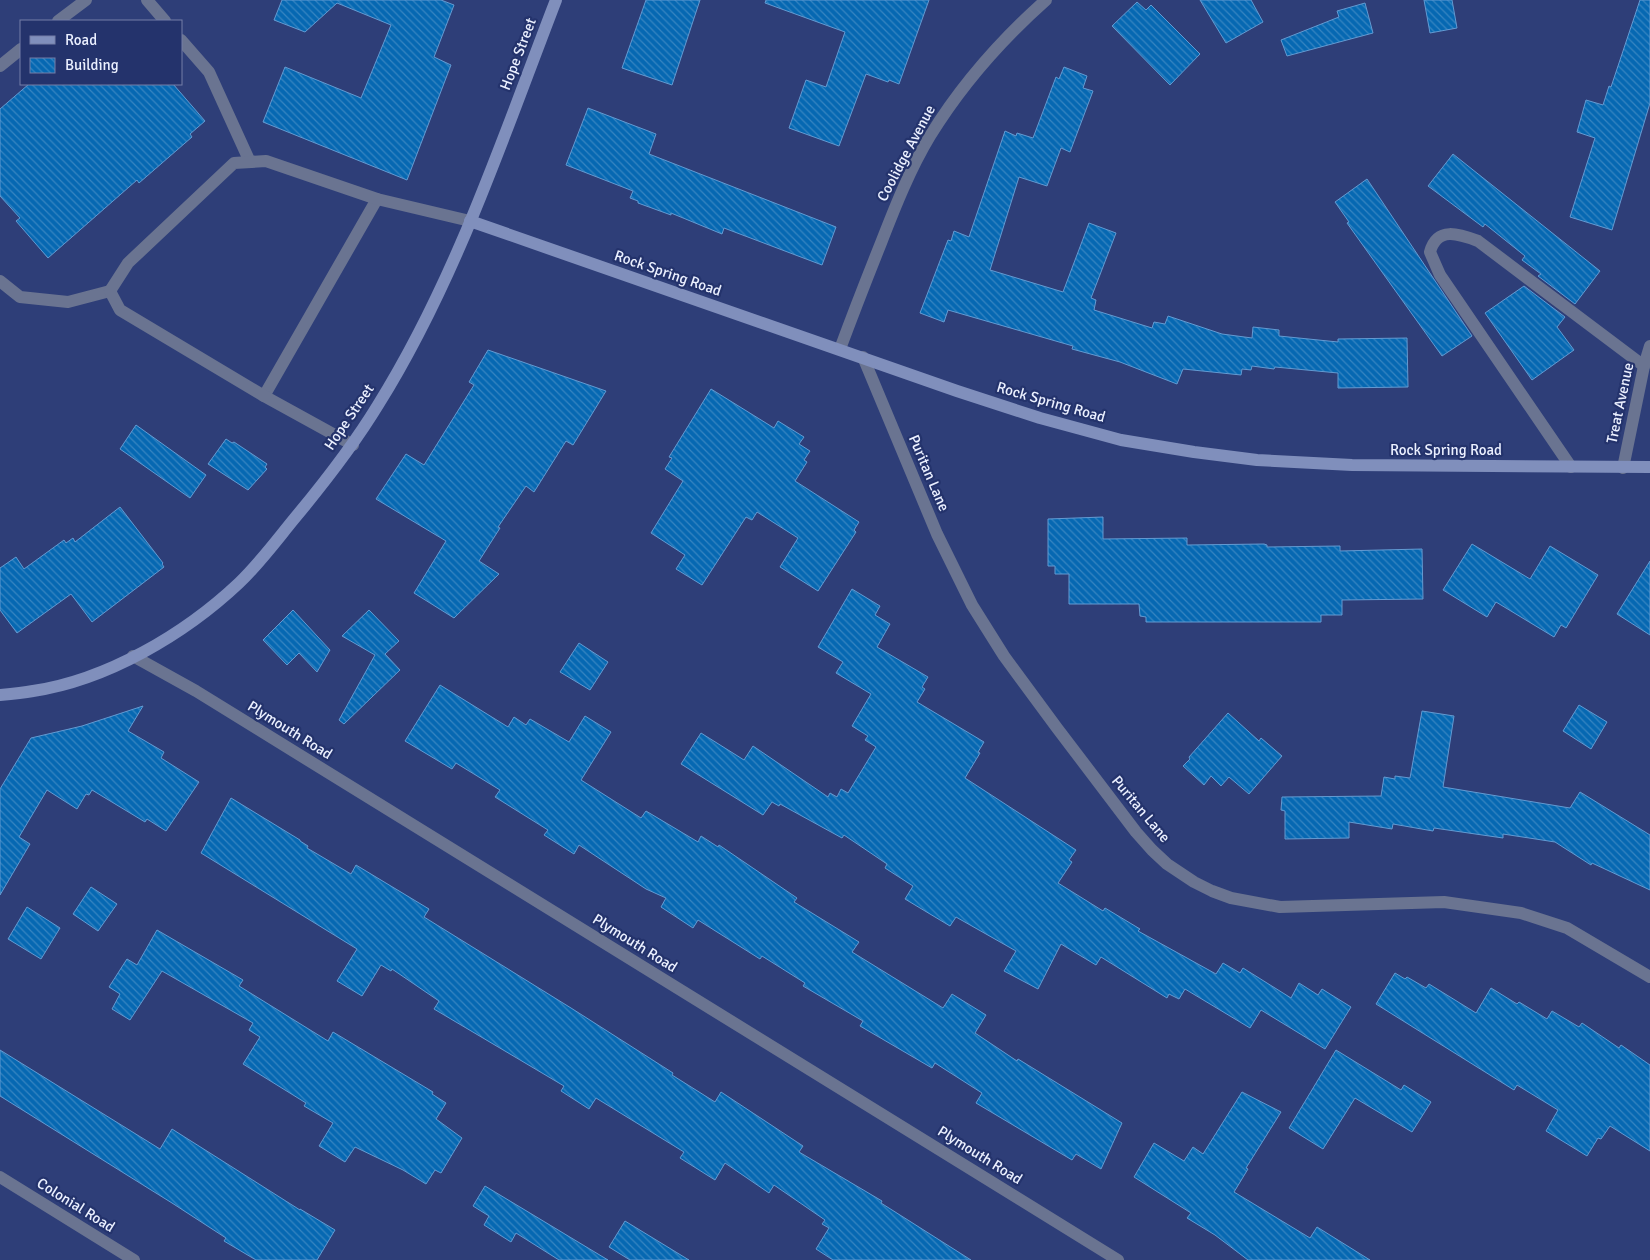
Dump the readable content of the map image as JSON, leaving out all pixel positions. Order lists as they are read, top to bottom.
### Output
{
  "streets": {
    "street": [
      "Hope Street",
      "Coolidge Avenue",
      "Rock Spring Road",
      "Treat Avenue",
      "Puritan Lane",
      "Plymouth Road",
      "Colonial Road"
    ]
  },
  "crossings": [
    ["Hope Street", "Rock Spring Road"],
    ["Hope Street", "Plymouth Road"],
    ["Coolidge Avenue", "Rock Spring Road"],
    ["Rock Spring Road", "Treat Avenue"],
    ["Rock Spring Road", "Puritan Lane"]
  ],
  "legend": ["Road", "Building"]
}
